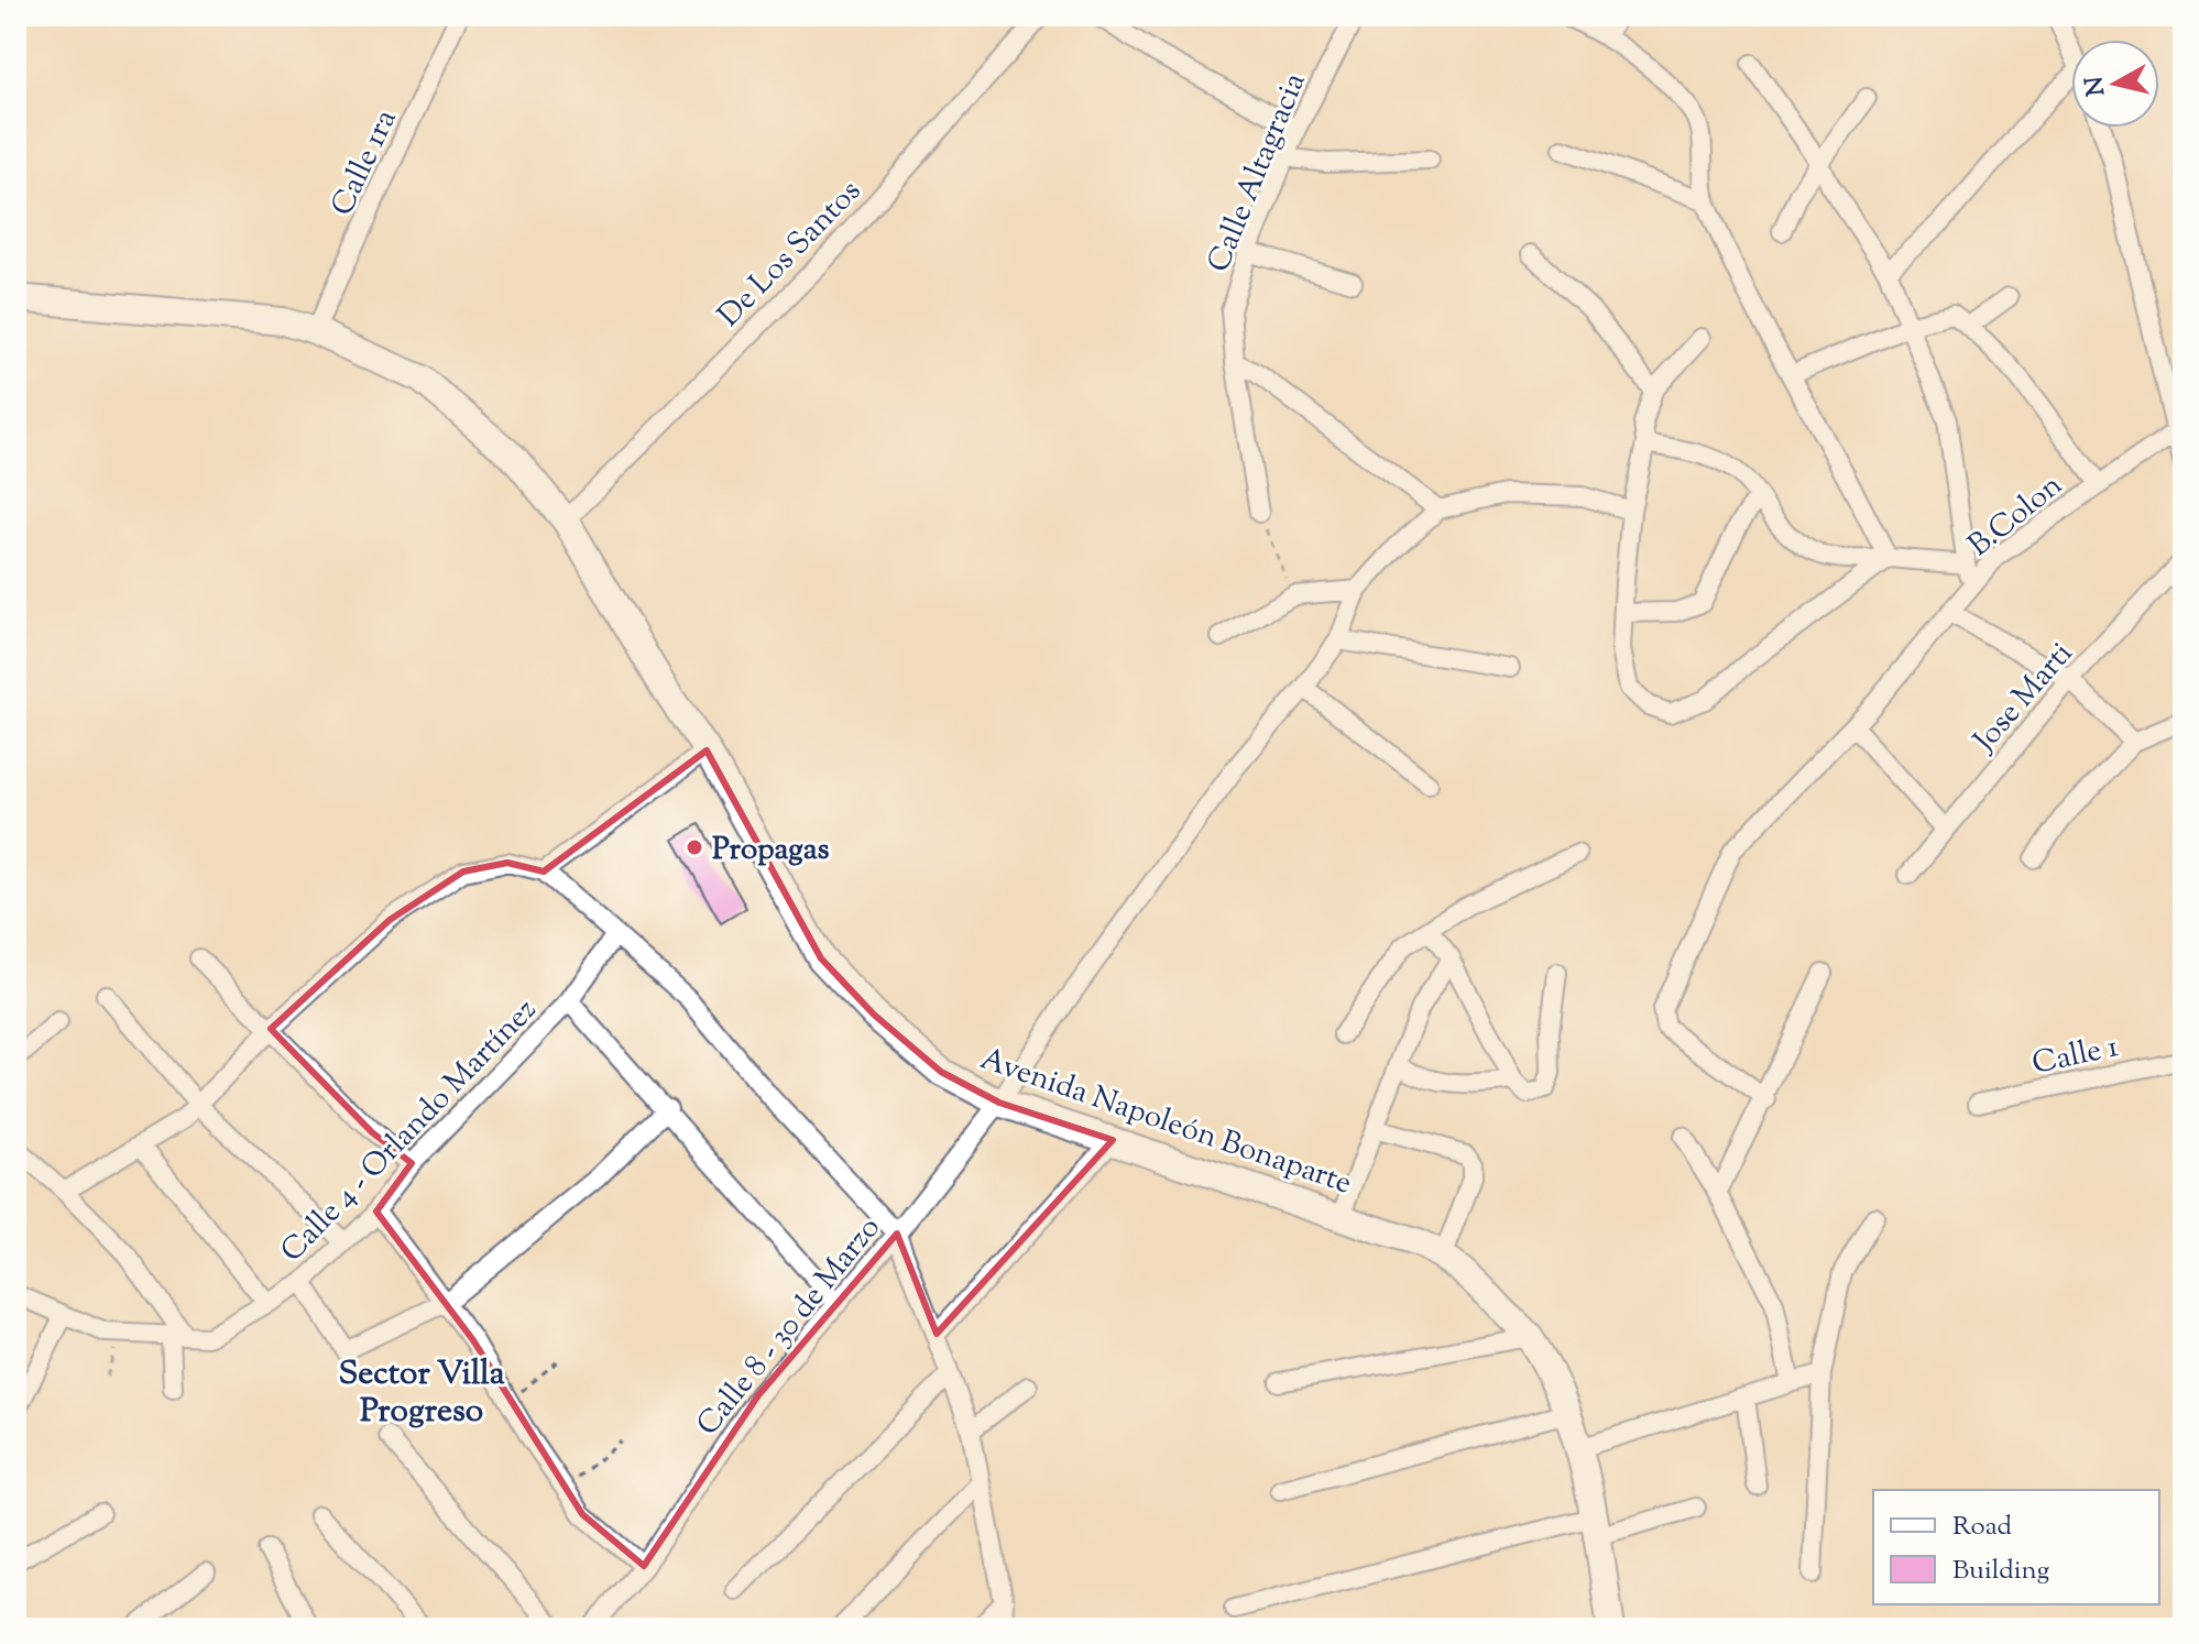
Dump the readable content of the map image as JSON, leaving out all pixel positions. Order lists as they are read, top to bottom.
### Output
{
  "streets": {
    "main road": ["Avenida Napoleón Bonaparte"],
    "street": [
      "Calle 1ra",
      "Calle Altagracia",
      "De Los Santos",
      "B.Colon",
      "Jose Marti",
      "Calle 1",
      "Calle 4 - Orlando Martínez",
      "Calle 8 - 30 de Marzo"
    ]
  },
  "crossings": [
    ["Calle 1ra", "Avenida Napoleón Bonaparte"],
    ["De Los Santos", "Avenida Napoleón Bonaparte"],
    ["Avenida Napoleón Bonaparte", "Calle 8 - 30 de Marzo"]
  ],
  "districts": ["Sector Villa Progreso"],
  "places": ["Propagas"],
  "legend": ["Road", "Building"],
  "north": "left"
}
